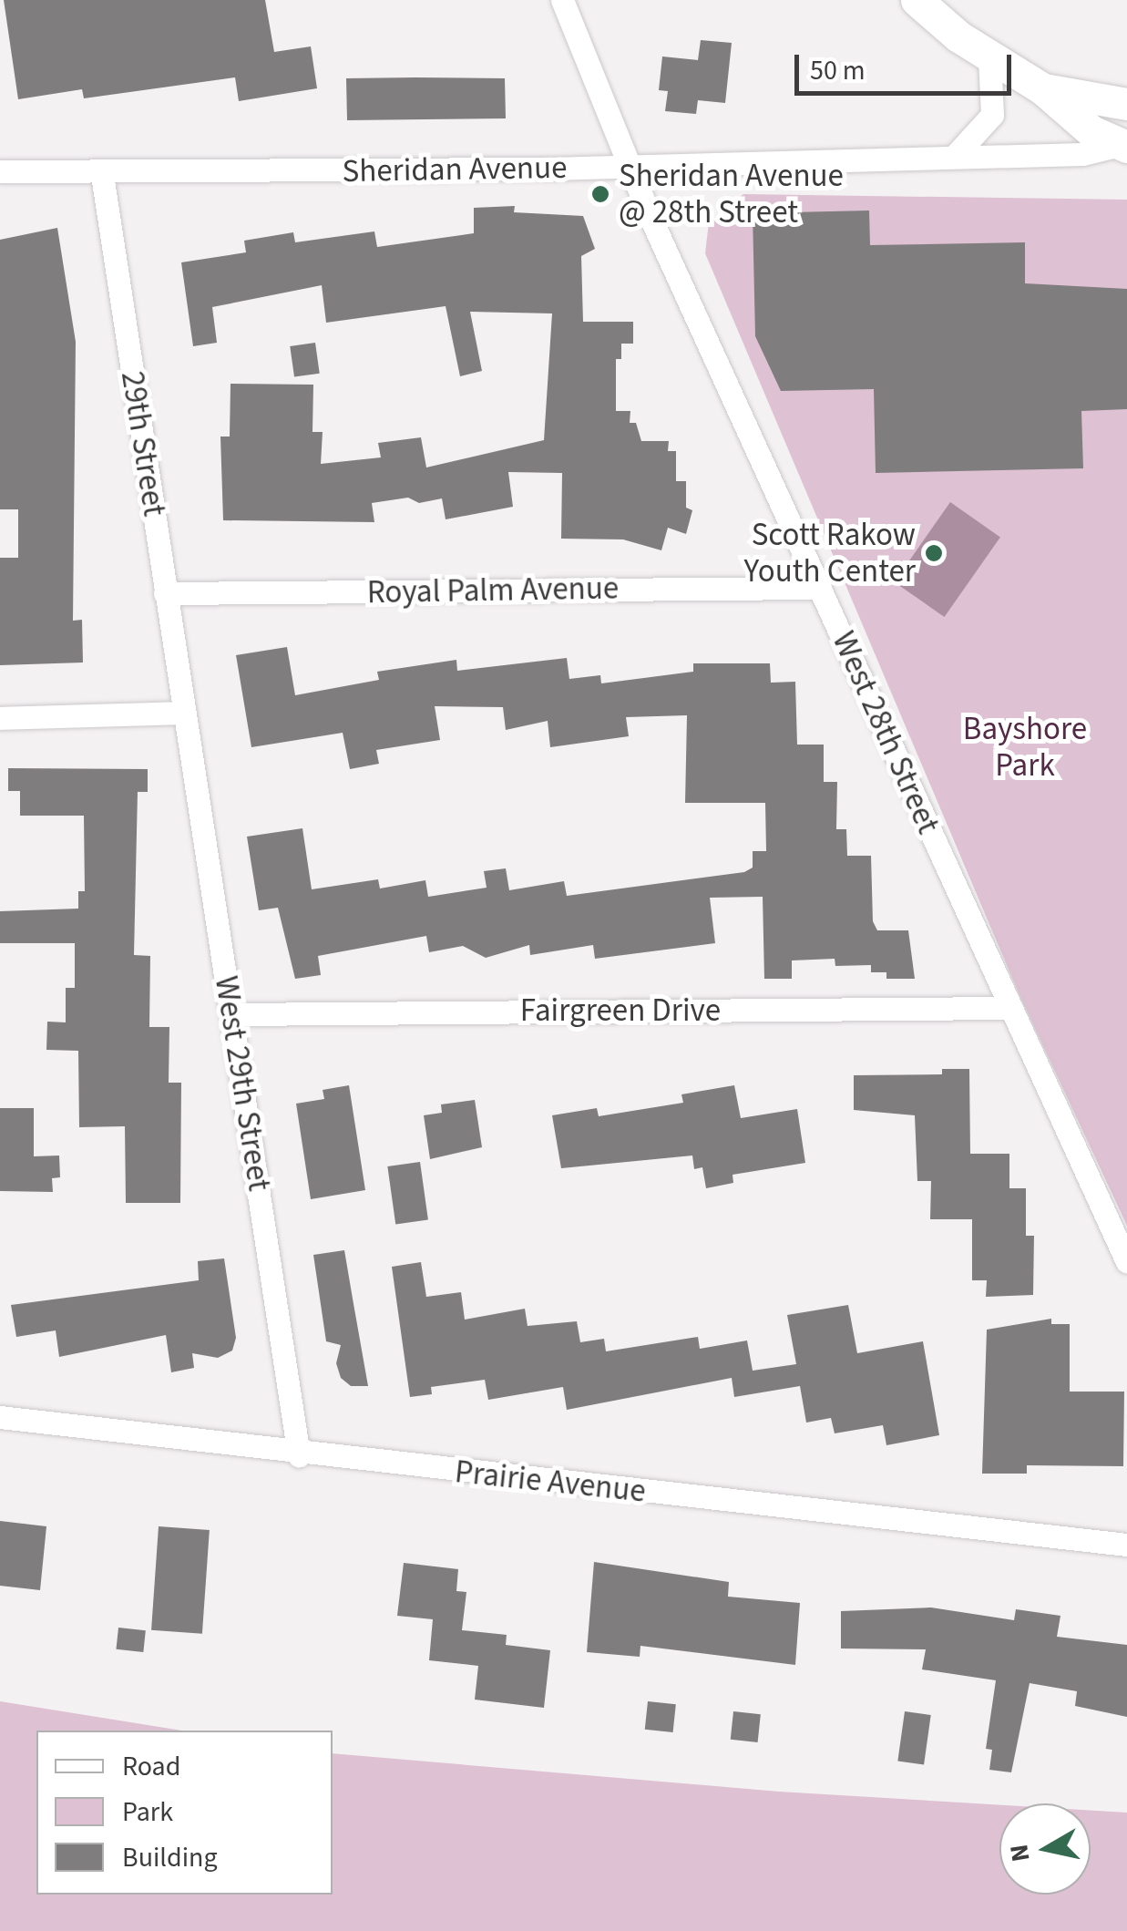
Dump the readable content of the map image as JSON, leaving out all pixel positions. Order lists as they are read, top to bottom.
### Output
{
  "streets": {
    "street": [
      "Sheridan Avenue",
      "29th Street",
      "Royal Palm Avenue",
      "West 28th Street",
      "Fairgreen Drive",
      "West 29th Street",
      "Prairie Avenue"
    ]
  },
  "crossings": [
    ["Sheridan Avenue", "29th Street"],
    ["Sheridan Avenue", "West 28th Street"],
    ["29th Street", "Royal Palm Avenue"],
    ["29th Street", "West 29th Street"],
    ["Royal Palm Avenue", "West 28th Street"],
    ["West 28th Street", "Fairgreen Drive"],
    ["Fairgreen Drive", "West 29th Street"],
    ["West 29th Street", "Prairie Avenue"]
  ],
  "parks": ["Bayshore Park"],
  "places": ["Sheridan Avenue @ 28th Street", "Scott Rakow Youth Center"],
  "legend": ["Road", "Park", "Building"],
  "scale_bar": "50 m",
  "north": "left"
}
